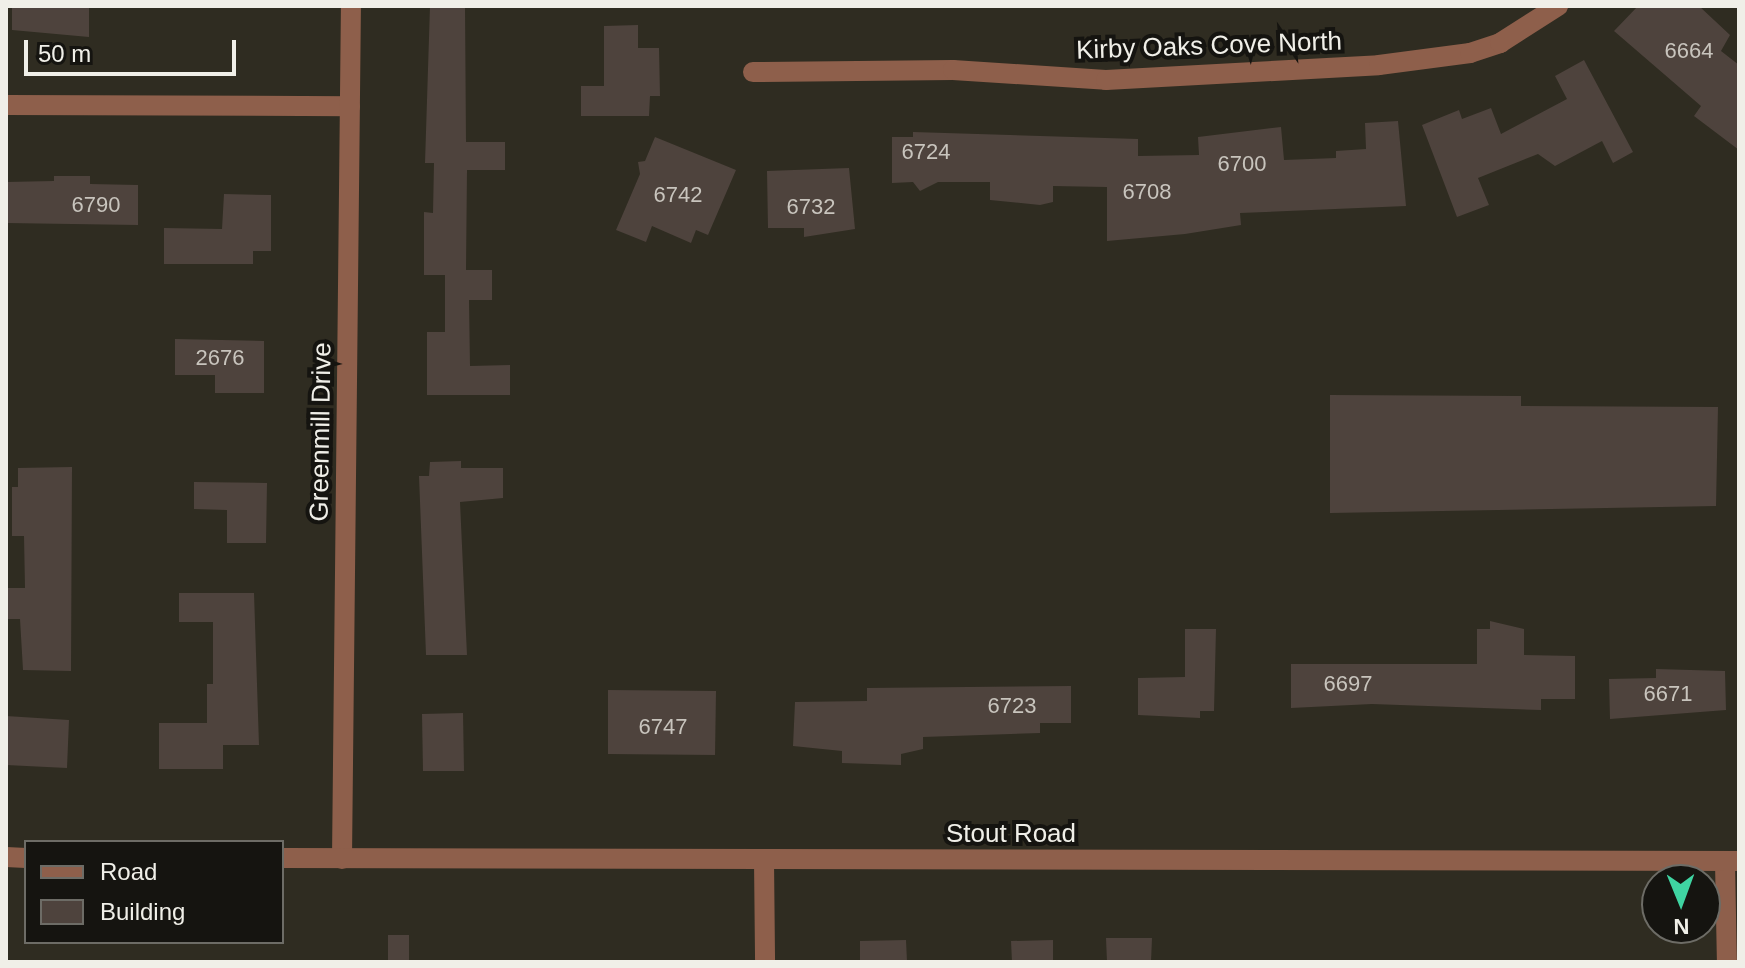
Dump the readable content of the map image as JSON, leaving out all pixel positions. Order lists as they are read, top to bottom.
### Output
{
  "streets": {
    "street": ["Kirby Oaks Cove North", "Greenmill Drive", "Stout Road"]
  },
  "crossings": [
    ["Greenmill Drive", "Stout Road"]
  ],
  "house_numbers": [
    "6664",
    "6724",
    "6700",
    "6708",
    "6742",
    "6790",
    "6732",
    "2676",
    "6697",
    "6671",
    "6723",
    "6747"
  ],
  "legend": ["Road", "Building"],
  "scale_bar": "50 m",
  "north": "bottom"
}
